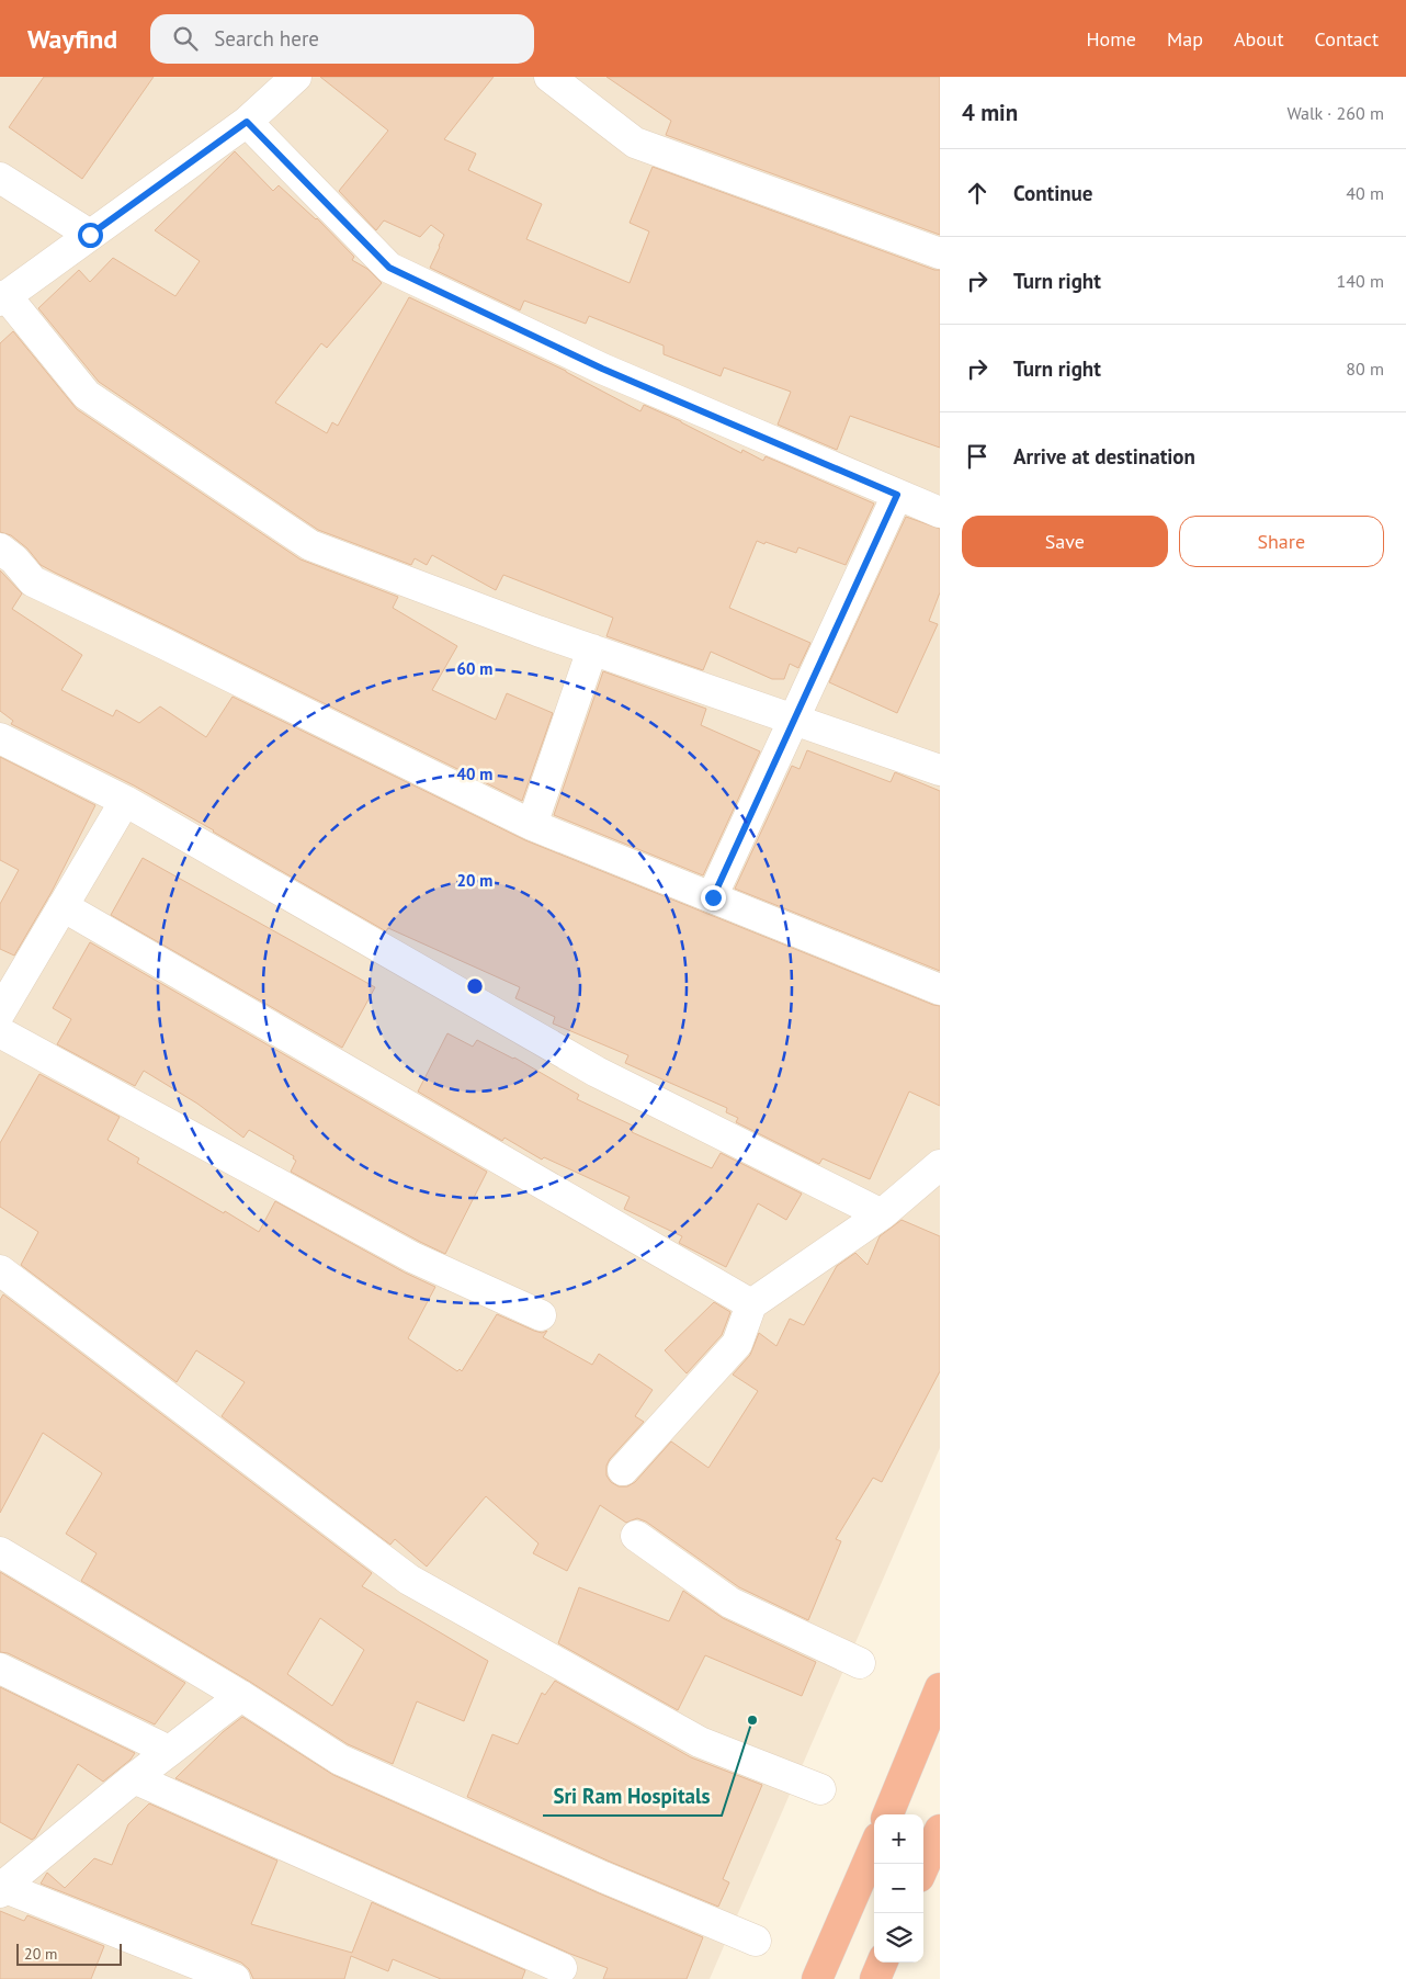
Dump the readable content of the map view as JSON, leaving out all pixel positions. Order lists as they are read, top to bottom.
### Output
{
  "places": ["Sri Ram Hospitals"],
  "scale_bar": "20 m",
  "page": {
    "header": "Wayfind",
    "search": "Search here",
    "nav": [
      "Home",
      "Map",
      "About",
      "Contact"
    ],
    "heading": ["4 min", "Walk · 260 m"],
    "list": [
      ["Continue", "40 m"],
      ["Turn right", "140 m"],
      ["Turn right", "80 m"],
      "Arrive at destination"
    ],
    "buttons": ["Save", "Share"],
    "map_buttons": ["+", "−"],
    "scale": "20 m"
  },
  "rings": ["60 m", "40 m", "20 m"]
}
